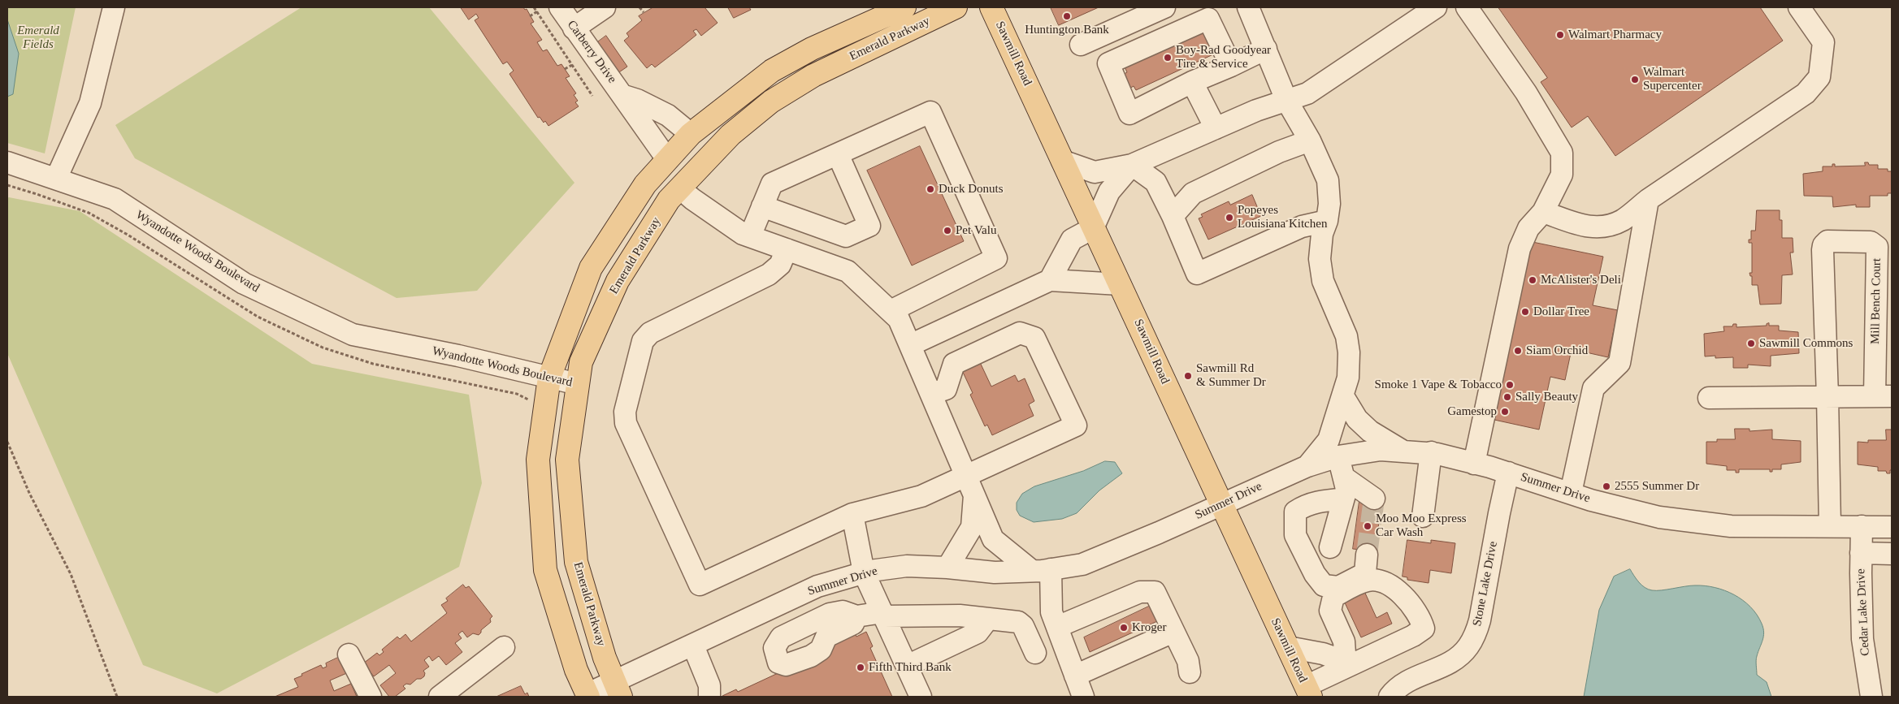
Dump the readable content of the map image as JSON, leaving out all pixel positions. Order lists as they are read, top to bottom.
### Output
{
  "streets": {
    "main road": ["Emerald Parkway", "Sawmill Road"],
    "street": [
      "Carberry Drive",
      "Wyandotte Woods Boulevard",
      "Mill Bench Court",
      "Summer Drive",
      "Stone Lake Drive",
      "Cedar Lake Drive"
    ]
  },
  "crossings": [
    ["Emerald Parkway", "Carberry Drive"],
    ["Emerald Parkway", "Wyandotte Woods Boulevard"],
    ["Emerald Parkway", "Summer Drive"],
    ["Sawmill Road", "Summer Drive"],
    ["Mill Bench Court", "Summer Drive"],
    ["Summer Drive", "Stone Lake Drive"],
    ["Summer Drive", "Cedar Lake Drive"]
  ],
  "parks": ["Emerald Fields"],
  "places": [
    "Huntington Bank",
    "Walmart Pharmacy",
    "Boy-Rad Goodyear Tire & Service",
    "Walmart Supercenter",
    "Duck Donuts",
    "Popeyes Louisiana Kitchen",
    "Pet Valu",
    "McAlister's Deli",
    "Dollar Tree",
    "Sawmill Commons",
    "Siam Orchid",
    "Sawmill Rd & Summer Dr",
    "Smoke 1 Vape & Tobacco",
    "Sally Beauty",
    "Gamestop",
    "2555 Summer Dr",
    "Moo Moo Express Car Wash",
    "Kroger",
    "Fifth Third Bank"
  ]
}
